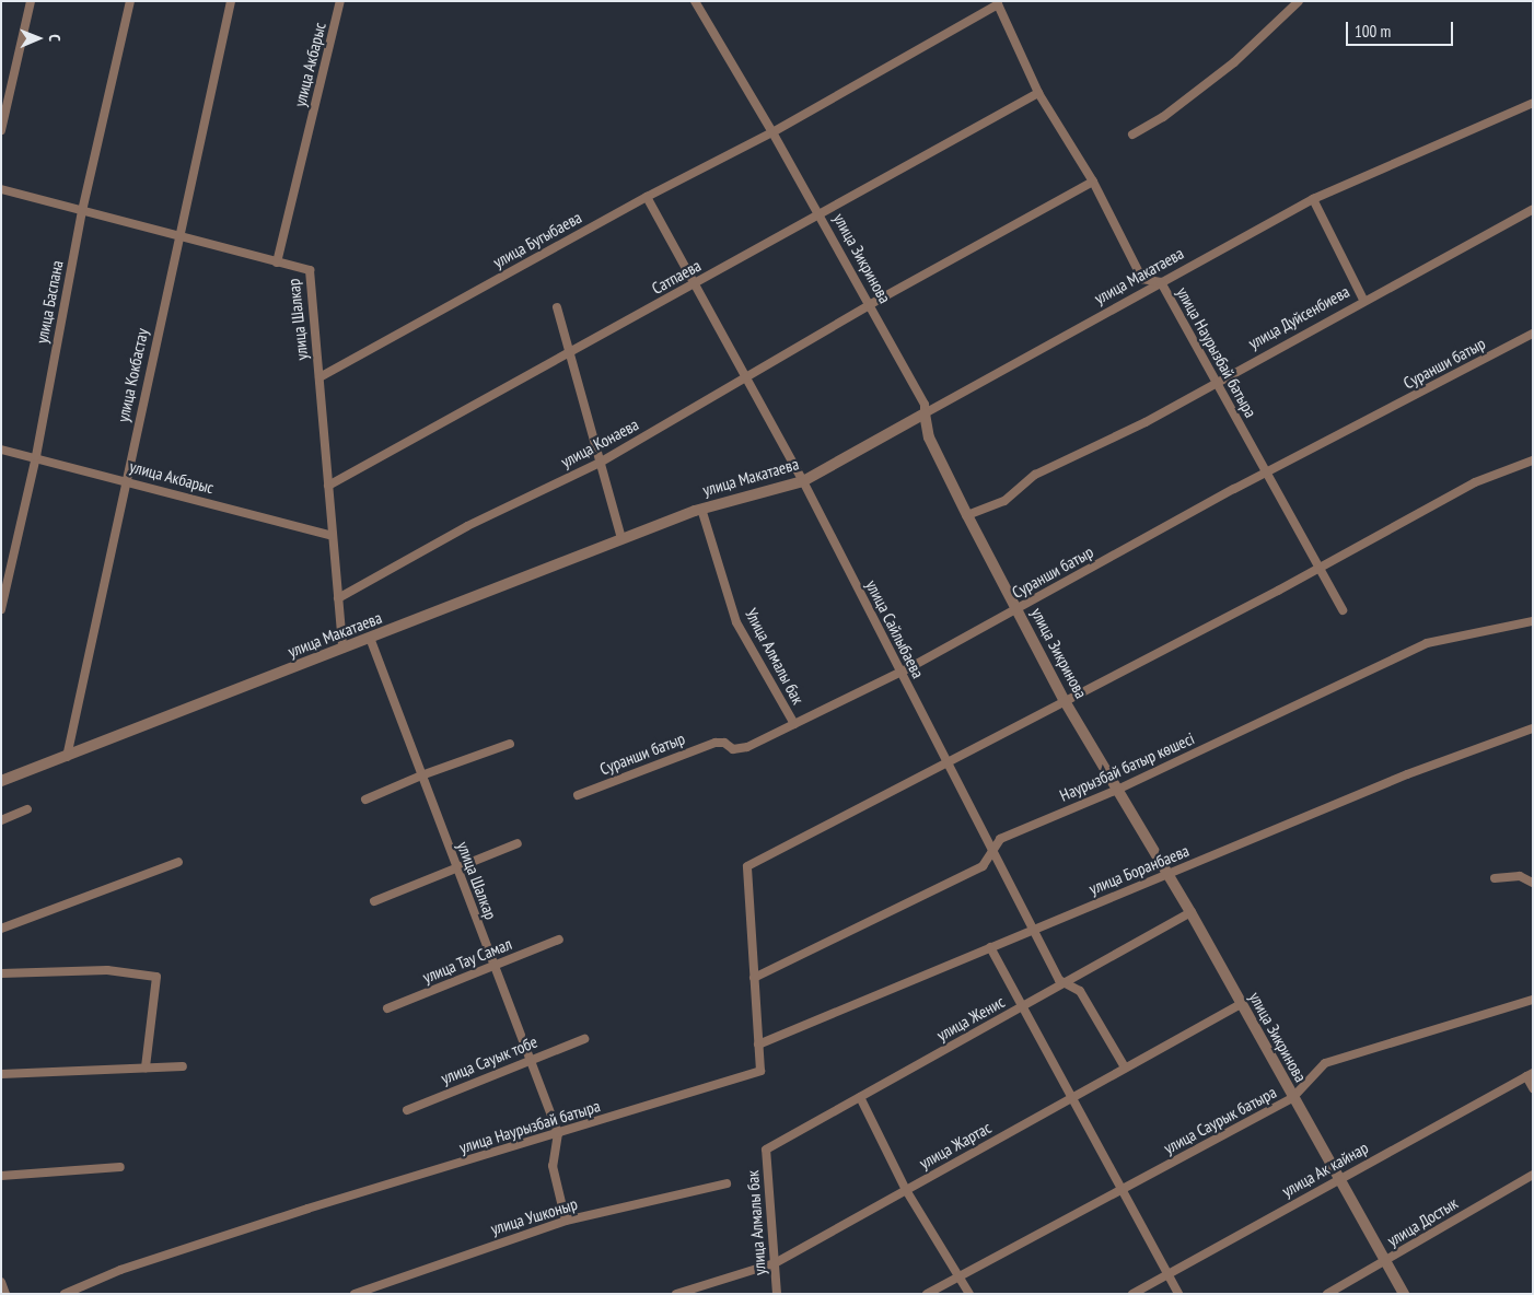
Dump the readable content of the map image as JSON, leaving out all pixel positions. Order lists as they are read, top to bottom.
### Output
{
  "streets": {
    "street": [
      "улица Акбарыс",
      "улица Бугыбаева",
      "улица Зикринова",
      "улица Макатаева",
      "Сатпаева",
      "улица Баспана",
      "улица Дуйсенбиева",
      "улица Шалкар",
      "улица Наурызбай батыра",
      "Суранши батыр",
      "улица Кокбастау",
      "улица Конаева",
      "улица Сайлыбаева",
      "Улица Алмалы бак",
      "Наурызбай батыр көшесі",
      "улица Боранбаева",
      "улица Тау Самал",
      "улица Женис",
      "улица Сауык тобе",
      "улица Саурык батыра",
      "улица Жартас",
      "улица Ак кайнар",
      "улица Ушконыр",
      "улица Достык",
      "улица Алмалы бак"
    ]
  },
  "crossings": [
    ["улица Акбарыс", "улица Баспана"],
    ["улица Акбарыс", "улица Шалкар"],
    ["улица Акбарыс", "улица Кокбастау"],
    ["улица Бугыбаева", "улица Зикринова"],
    ["улица Бугыбаева", "улица Шалкар"],
    ["улица Бугыбаева", "улица Наурызбай батыра"],
    ["улица Бугыбаева", "улица Сайлыбаева"],
    ["улица Зикринова", "улица Макатаева"],
    ["улица Зикринова", "Сатпаева"],
    ["улица Зикринова", "улица Дуйсенбиева"],
    ["улица Зикринова", "Суранши батыр"],
    ["улица Зикринова", "улица Конаева"],
    ["улица Зикринова", "Наурызбай батыр көшесі"],
    ["улица Зикринова", "улица Боранбаева"],
    ["улица Зикринова", "улица Женис"],
    ["улица Зикринова", "улица Саурык батыра"],
    ["улица Зикринова", "улица Жартас"],
    ["улица Зикринова", "улица Ак кайнар"],
    ["улица Зикринова", "улица Достык"],
    ["улица Макатаева", "улица Шалкар"],
    ["улица Макатаева", "улица Наурызбай батыра"],
    ["улица Макатаева", "улица Кокбастау"],
    ["улица Макатаева", "улица Сайлыбаева"],
    ["улица Макатаева", "Улица Алмалы бак"],
    ["Сатпаева", "улица Шалкар"],
    ["Сатпаева", "улица Наурызбай батыра"],
    ["Сатпаева", "улица Сайлыбаева"],
    ["улица Баспана", "улица Шалкар"],
    ["улица Дуйсенбиева", "улица Наурызбай батыра"],
    ["улица Шалкар", "улица Наурызбай батыра"],
    ["улица Шалкар", "улица Кокбастау"],
    ["улица Шалкар", "улица Конаева"],
    ["улица Шалкар", "улица Тау Самал"],
    ["улица Шалкар", "улица Сауык тобе"],
    ["улица Наурызбай батыра", "Суранши батыр"],
    ["улица Наурызбай батыра", "улица Конаева"],
    ["улица Наурызбай батыра", "улица Боранбаева"],
    ["Суранши батыр", "улица Сайлыбаева"],
    ["Суранши батыр", "Улица Алмалы бак"],
    ["улица Конаева", "улица Сайлыбаева"],
    ["улица Сайлыбаева", "Наурызбай батыр көшесі"],
    ["улица Сайлыбаева", "улица Боранбаева"],
    ["улица Сайлыбаева", "улица Женис"],
    ["улица Сайлыбаева", "улица Жартас"],
    ["улица Женис", "улица Алмалы бак"],
    ["улица Жартас", "улица Алмалы бак"]
  ],
  "scale_bar": "100 m",
  "north": "right"
}
